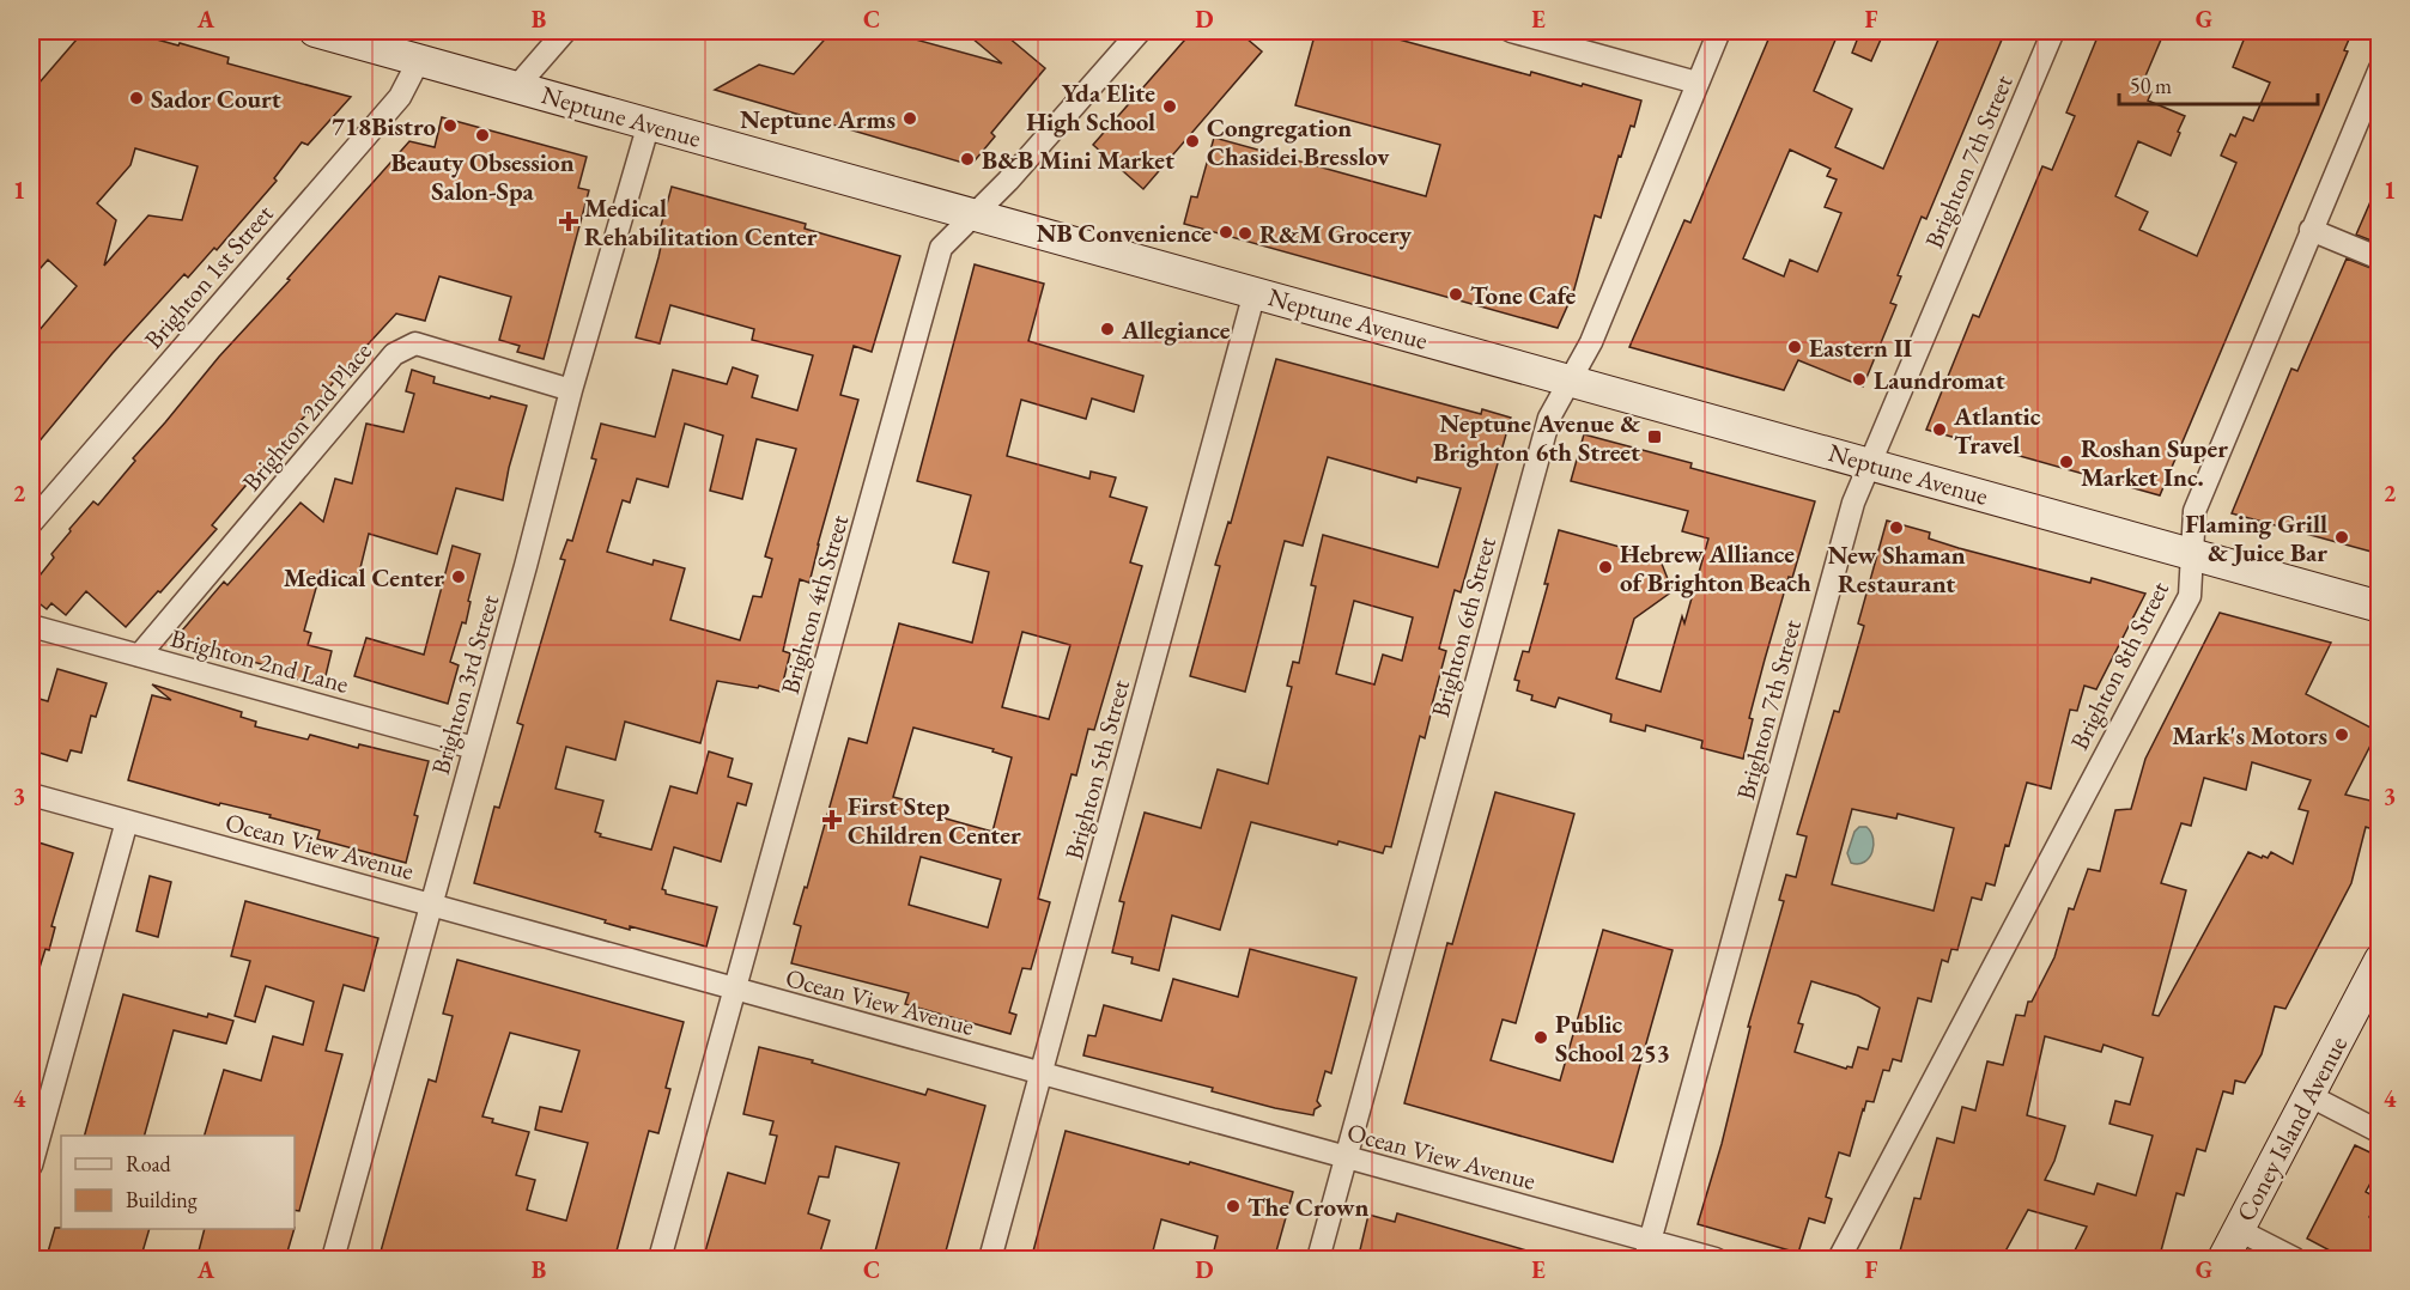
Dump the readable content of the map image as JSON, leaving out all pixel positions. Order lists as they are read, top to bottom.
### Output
{
  "streets": {
    "main road": ["Neptune Avenue", "Coney Island Avenue"],
    "street": [
      "Brighton 7th Street",
      "Brighton 1st Street",
      "Brighton 2nd Place",
      "Brighton 4th Street",
      "Brighton 6th Street",
      "Brighton 2nd Lane",
      "Brighton 8th Street",
      "Brighton 3rd Street",
      "Brighton 5th Street",
      "Ocean View Avenue"
    ]
  },
  "crossings": [
    ["Neptune Avenue", "Brighton 7th Street"],
    ["Neptune Avenue", "Brighton 1st Street"],
    ["Neptune Avenue", "Brighton 4th Street"],
    ["Neptune Avenue", "Brighton 6th Street"],
    ["Neptune Avenue", "Brighton 8th Street"],
    ["Neptune Avenue", "Brighton 3rd Street"],
    ["Neptune Avenue", "Brighton 5th Street"],
    ["Brighton 7th Street", "Ocean View Avenue"],
    ["Brighton 2nd Place", "Brighton 2nd Lane"],
    ["Brighton 2nd Place", "Brighton 3rd Street"],
    ["Brighton 4th Street", "Ocean View Avenue"],
    ["Brighton 6th Street", "Ocean View Avenue"],
    ["Brighton 2nd Lane", "Brighton 3rd Street"],
    ["Brighton 3rd Street", "Ocean View Avenue"],
    ["Brighton 5th Street", "Ocean View Avenue"]
  ],
  "places": {
    "other": [
      "Sador Court",
      "Yda Elite High School",
      "Neptune Arms",
      "718Bistro",
      "Beauty Obsession Salon-Spa",
      "Congregation Chasidei Bresslov",
      "B&B Mini Market",
      "NB Convenience",
      "R&M Grocery",
      "Tone Cafe",
      "Allegiance",
      "Eastern II",
      "Laundromat",
      "Atlantic Travel",
      "Roshan Super Market Inc.",
      "New Shaman Restaurant",
      "Flaming Grill & Juice Bar",
      "Hebrew Alliance of Brighton Beach",
      "Medical Center",
      "Mark's Motors",
      "Public School 253",
      "The Crown"
    ],
    "health": ["Medical Rehabilitation Center", "First Step Children Center"],
    "transit": ["Neptune Avenue & Brighton 6th Street"]
  },
  "legend": ["Road", "Building"],
  "scale_bar": "50 m",
  "grid": {
    "columns": [
      "A",
      "B",
      "C",
      "D",
      "E",
      "F",
      "G"
    ],
    "rows": [
      "1",
      "2",
      "3",
      "4"
    ]
  }
}
